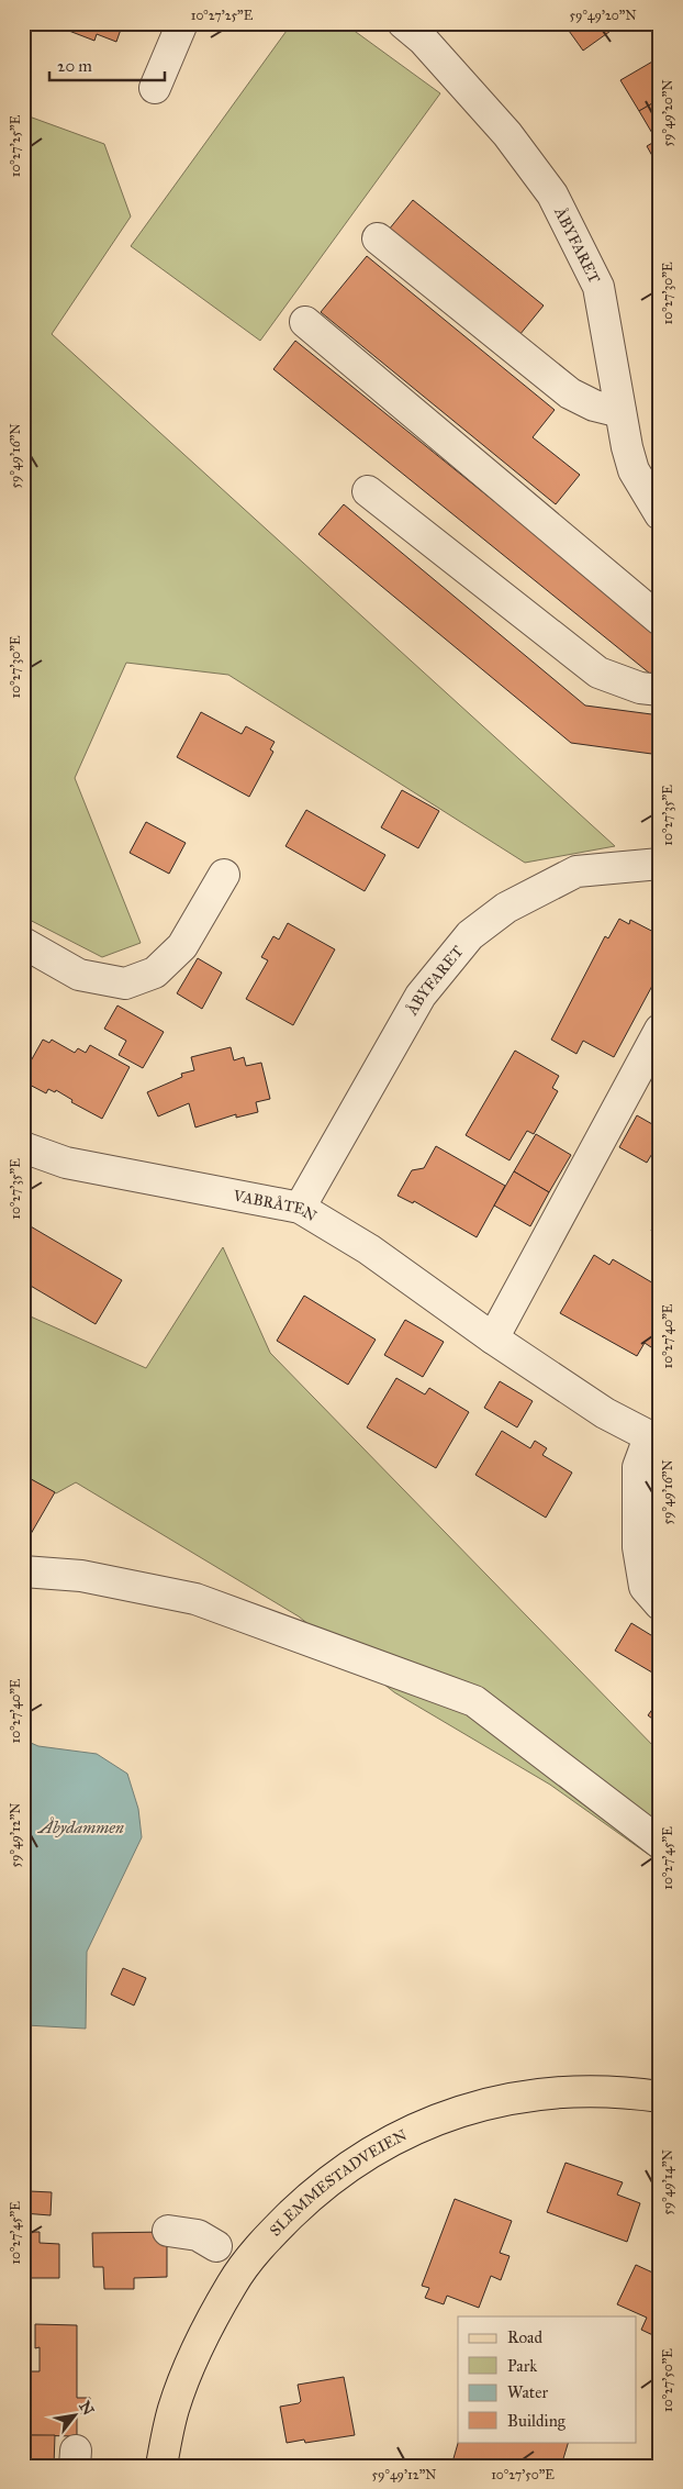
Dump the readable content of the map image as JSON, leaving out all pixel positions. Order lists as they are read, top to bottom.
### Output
{
  "streets": {
    "main road": ["SLEMMESTADVEIEN"],
    "street": ["ÅBYFARET", "VABRÅTEN"]
  },
  "crossings": [
    ["ÅBYFARET", "VABRÅTEN"]
  ],
  "water": ["Åbydammen"],
  "legend": [
    "Road",
    "Park",
    "Water",
    "Building"
  ],
  "scale_bar": "20 m",
  "north": "top right",
  "coordinates": [
    "10°27'25\"E",
    "59°49'20\"N",
    "10°27'30\"E",
    "59°49'16\"N",
    "10°27'35\"E",
    "10°27'40\"E",
    "59°49'12\"N",
    "10°27'45\"E",
    "59°49'14\"N",
    "10°27'50\"E"
  ]
}
